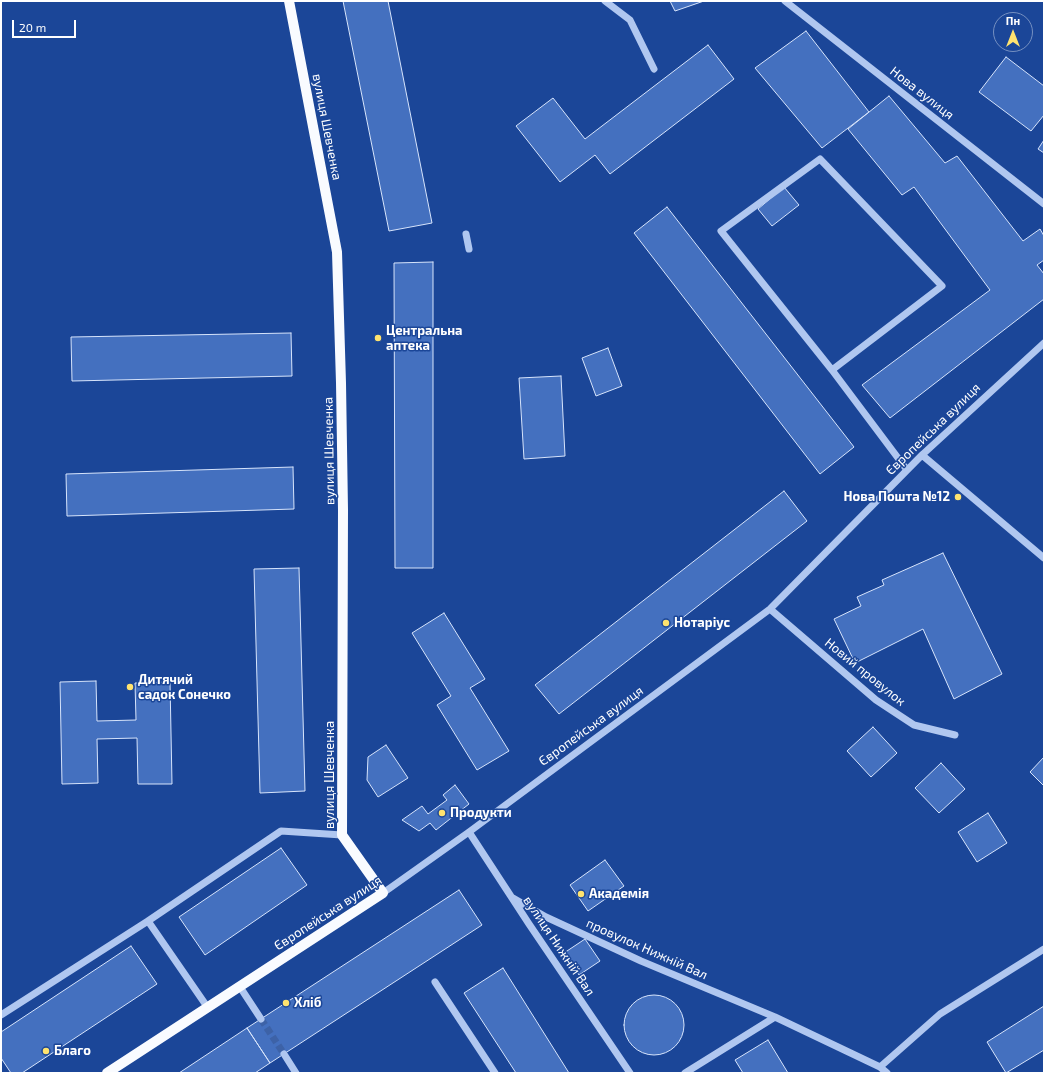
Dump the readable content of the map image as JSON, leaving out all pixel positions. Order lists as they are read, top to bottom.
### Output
{
  "streets": {
    "main road": ["вулиця Шевченка", "Європейська вулиця"],
    "street": [
      "Нова вулиця",
      "Новий провулок",
      "вулиця Нижній Вал",
      "провулок Нижній Вал"
    ]
  },
  "crossings": [
    ["вулиця Шевченка", "Європейська вулиця"],
    ["Європейська вулиця", "Новий провулок"],
    ["Європейська вулиця", "вулиця Нижній Вал"],
    ["вулиця Нижній Вал", "провулок Нижній Вал"]
  ],
  "places": [
    "Центральна аптека",
    "Нова Пошта №12",
    "Нотаріус",
    "Дитячий садок Сонечко",
    "Продукти",
    "Академія",
    "Хліб",
    "Благо"
  ],
  "scale_bar": "20 m",
  "north": "top"
}
